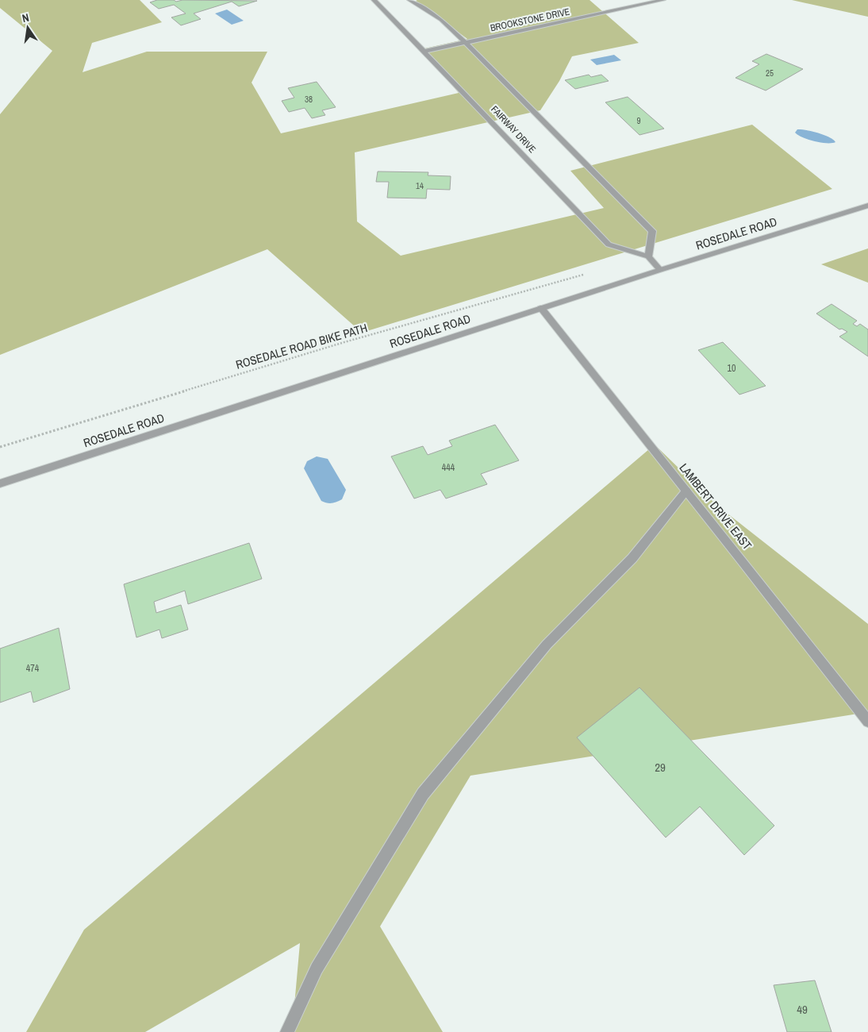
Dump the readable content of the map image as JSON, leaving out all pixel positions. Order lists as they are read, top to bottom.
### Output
{
  "streets": {
    "street": [
      "BROOKSTONE DRIVE",
      "FAIRWAY DRIVE",
      "ROSEDALE ROAD",
      "LAMBERT DRIVE EAST"
    ],
    "path": ["ROSEDALE ROAD BIKE PATH"]
  },
  "crossings": [
    ["BROOKSTONE DRIVE", "FAIRWAY DRIVE"],
    ["ROSEDALE ROAD", "LAMBERT DRIVE EAST"]
  ],
  "house_numbers": [
    "25",
    "38",
    "9",
    "14",
    "10",
    "444",
    "474",
    "29",
    "49"
  ],
  "north": "top"
}
